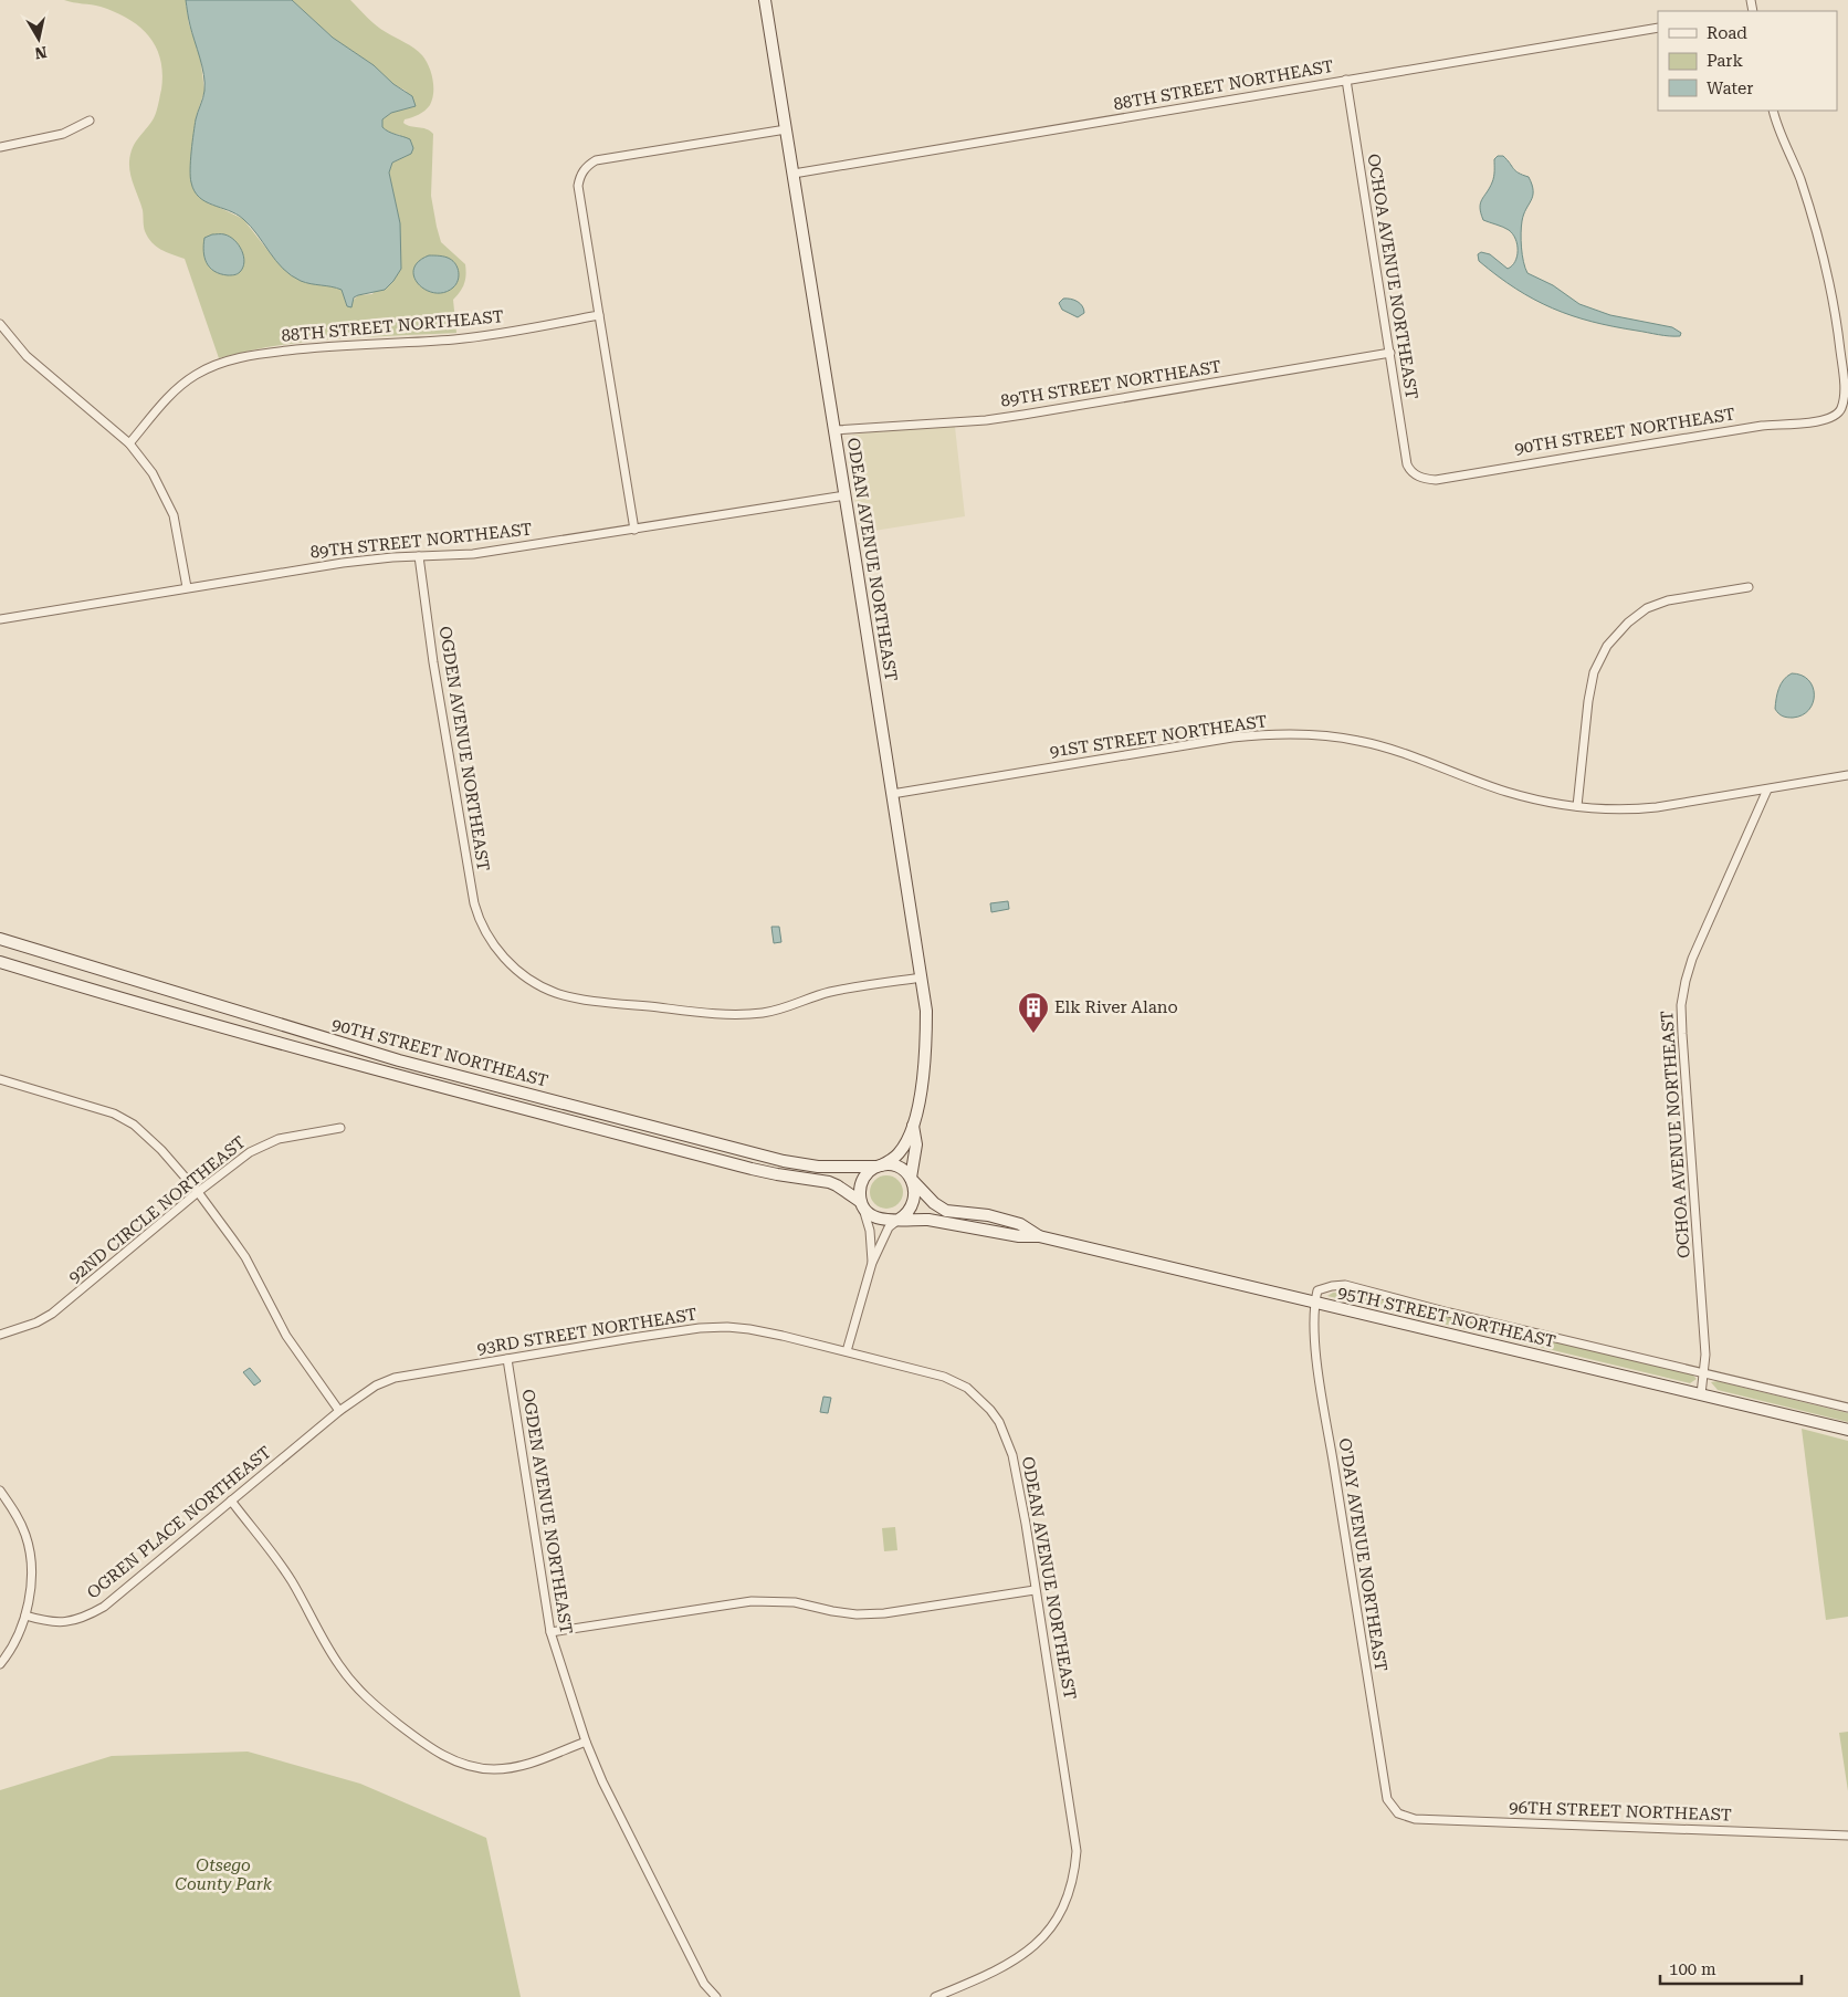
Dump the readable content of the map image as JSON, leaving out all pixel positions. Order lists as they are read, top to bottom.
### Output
{
  "streets": {
    "main road": ["90TH STREET NORTHEAST", "ODEAN AVENUE NORTHEAST", "95TH STREET NORTHEAST"],
    "street": [
      "88TH STREET NORTHEAST",
      "OCHOA AVENUE NORTHEAST",
      "89TH STREET NORTHEAST",
      "91ST STREET NORTHEAST",
      "OGDEN AVENUE NORTHEAST",
      "92ND CIRCLE NORTHEAST",
      "93RD STREET NORTHEAST",
      "OGREN PLACE NORTHEAST",
      "O'DAY AVENUE NORTHEAST",
      "96TH STREET NORTHEAST"
    ]
  },
  "crossings": [
    ["88TH STREET NORTHEAST", "OCHOA AVENUE NORTHEAST"],
    ["88TH STREET NORTHEAST", "ODEAN AVENUE NORTHEAST"],
    ["OCHOA AVENUE NORTHEAST", "89TH STREET NORTHEAST"],
    ["OCHOA AVENUE NORTHEAST", "90TH STREET NORTHEAST"],
    ["OCHOA AVENUE NORTHEAST", "91ST STREET NORTHEAST"],
    ["OCHOA AVENUE NORTHEAST", "95TH STREET NORTHEAST"],
    ["89TH STREET NORTHEAST", "ODEAN AVENUE NORTHEAST"],
    ["89TH STREET NORTHEAST", "OGDEN AVENUE NORTHEAST"],
    ["90TH STREET NORTHEAST", "ODEAN AVENUE NORTHEAST"],
    ["ODEAN AVENUE NORTHEAST", "91ST STREET NORTHEAST"],
    ["ODEAN AVENUE NORTHEAST", "OGDEN AVENUE NORTHEAST"],
    ["ODEAN AVENUE NORTHEAST", "93RD STREET NORTHEAST"],
    ["OGDEN AVENUE NORTHEAST", "93RD STREET NORTHEAST"],
    ["95TH STREET NORTHEAST", "O'DAY AVENUE NORTHEAST"],
    ["93RD STREET NORTHEAST", "OGREN PLACE NORTHEAST"],
    ["O'DAY AVENUE NORTHEAST", "96TH STREET NORTHEAST"]
  ],
  "parks": ["Otsego County Park"],
  "places": {
    "building": ["Elk River Alano"]
  },
  "legend": ["Road", "Park", "Water"],
  "scale_bar": "100 m",
  "north": "bottom"
}
